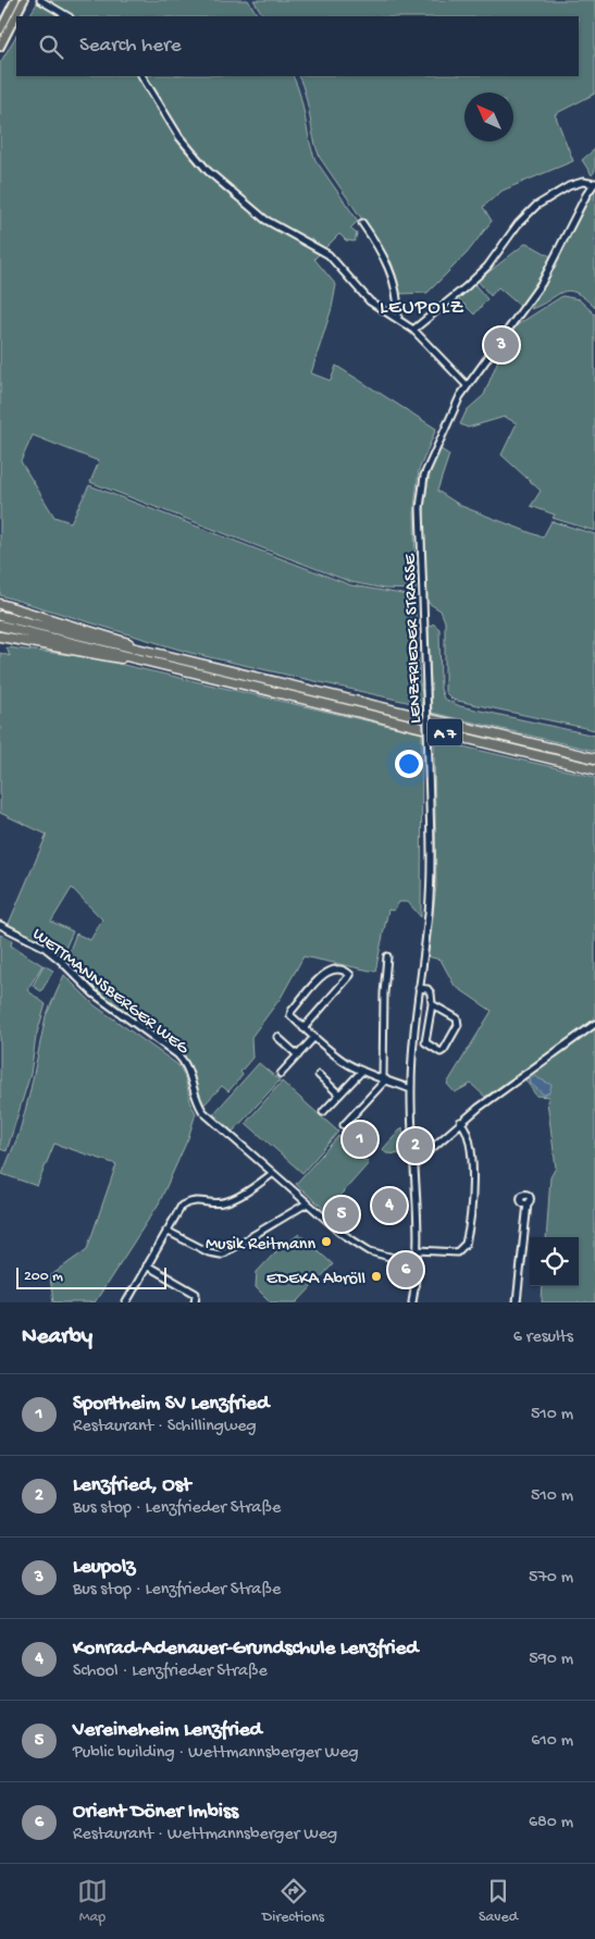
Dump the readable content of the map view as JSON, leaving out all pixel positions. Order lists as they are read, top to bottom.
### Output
{
  "streets": {
    "highway": ["A 7"],
    "street": ["LENZFRIEDER STRASSE", "WETTMANNSBERGER WEG"]
  },
  "crossings": [
    ["LENZFRIEDER STRASSE", "WETTMANNSBERGER WEG"]
  ],
  "districts": ["LEUPOLZ"],
  "places": ["Musik Reitmann", "EDEKA Abröll"],
  "scale_bar": "200 m",
  "north": "top left",
  "page": {
    "search": "Search here",
    "pins": [
      "3",
      "1",
      "2",
      "4",
      "5",
      "6"
    ],
    "scale": "200 m",
    "heading": ["Nearby", "6 results"],
    "list": [
      {
        "mark": "1",
        "name": "Sportheim SV Lenzfried",
        "note": "Restaurant · Schillingweg",
        "value": "510 m"
      },
      {
        "mark": "2",
        "name": "Lenzfried, Ost",
        "note": "Bus stop · Lenzfrieder Straße",
        "value": "510 m"
      },
      {
        "mark": "3",
        "name": "Leupolz",
        "note": "Bus stop · Lenzfrieder Straße",
        "value": "570 m"
      },
      {
        "mark": "4",
        "name": "Konrad-Adenauer-Grundschule Lenzfried",
        "note": "School · Lenzfrieder Straße",
        "value": "590 m"
      },
      {
        "mark": "5",
        "name": "Vereineheim Lenzfried",
        "note": "Public building · Wettmannsberger Weg",
        "value": "610 m"
      },
      {
        "mark": "6",
        "name": "Orient Döner Imbiss",
        "note": "Restaurant · Wettmannsberger Weg",
        "value": "680 m"
      }
    ],
    "nav": ["Map", "Directions", "Saved"]
  }
}
